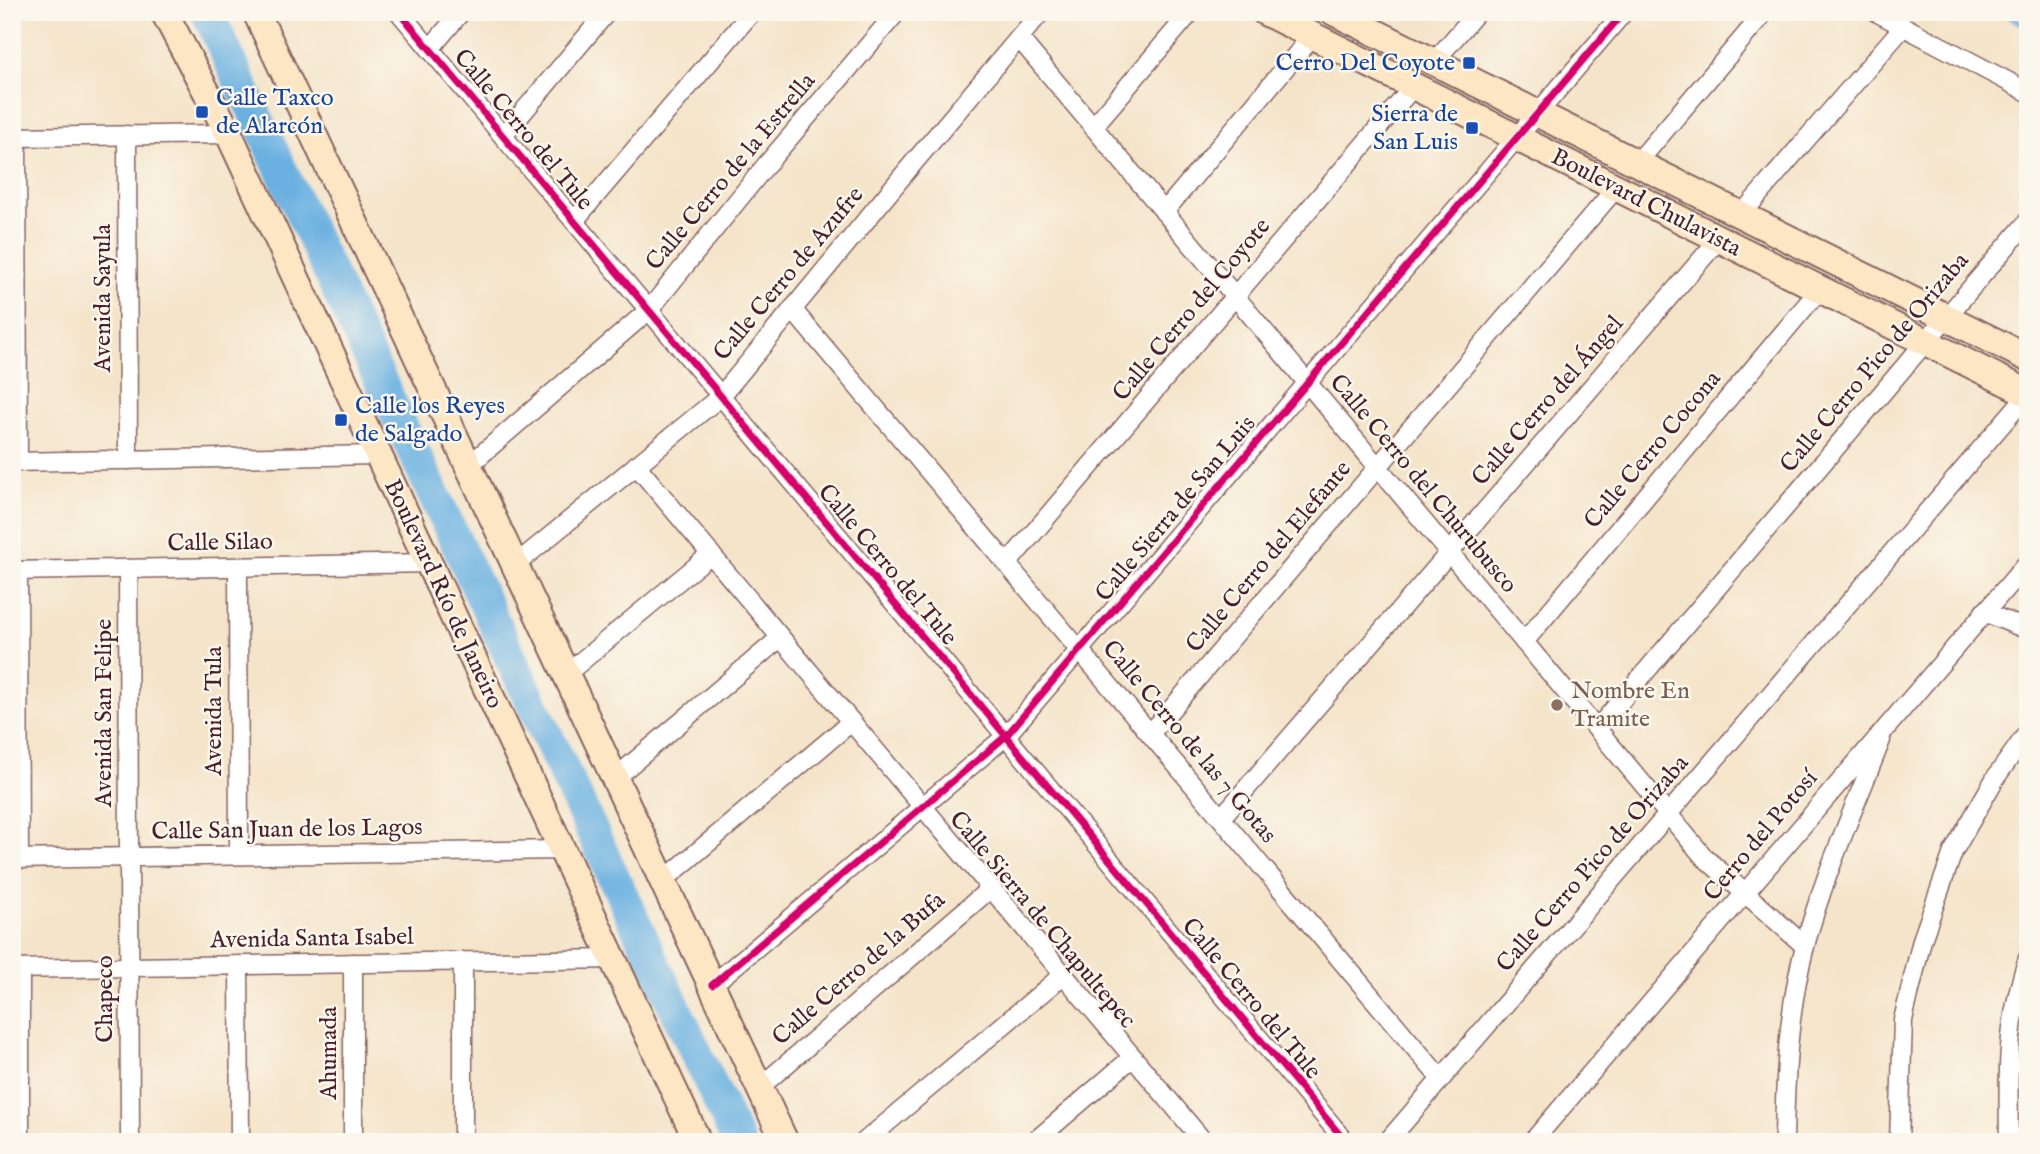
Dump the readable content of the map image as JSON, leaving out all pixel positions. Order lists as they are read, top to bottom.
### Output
{
  "streets": {
    "street": [
      "Calle Cerro del Tule",
      "Calle Cerro de la Estrella",
      "Boulevard Chulavista",
      "Calle Cerro de Azufre",
      "Avenida Sayula",
      "Calle Cerro del Coyote",
      "Calle Cerro Pico de Orizaba",
      "Calle Cerro del Ángel",
      "Calle Cerro Cocona",
      "Calle Cerro del Churubusco",
      "Calle Sierra de San Luis",
      "Calle Silao",
      "Calle Cerro del Elefante",
      "Boulevard Río de Janeiro",
      "Avenida Tula",
      "Avenida San Felipe",
      "Calle Cerro de las 7 Gotas",
      "Calle San Juan de los Lagos",
      "Cerro del Potosí",
      "Calle Sierra de Chapultepec",
      "Avenida Santa Isabel",
      "Calle Cerro de la Bufa",
      "Chapeco",
      "Ahumada"
    ]
  },
  "crossings": [
    ["Calle Cerro del Tule", "Calle Cerro de la Estrella"],
    ["Calle Cerro del Tule", "Calle Cerro de Azufre"],
    ["Calle Cerro del Tule", "Calle Sierra de San Luis"],
    ["Boulevard Chulavista", "Calle Cerro del Coyote"],
    ["Boulevard Chulavista", "Calle Cerro Pico de Orizaba"],
    ["Boulevard Chulavista", "Calle Cerro del Ángel"],
    ["Boulevard Chulavista", "Calle Cerro Cocona"],
    ["Boulevard Chulavista", "Calle Sierra de San Luis"],
    ["Boulevard Chulavista", "Calle Cerro del Elefante"],
    ["Calle Cerro de Azufre", "Calle Cerro del Churubusco"],
    ["Calle Cerro de Azufre", "Calle Cerro de las 7 Gotas"],
    ["Calle Cerro de Azufre", "Calle Sierra de Chapultepec"],
    ["Calle Cerro del Coyote", "Calle Cerro del Churubusco"],
    ["Calle Cerro del Coyote", "Calle Cerro de las 7 Gotas"],
    ["Calle Cerro Pico de Orizaba", "Calle Cerro del Churubusco"],
    ["Calle Cerro Pico de Orizaba", "Calle Cerro de las 7 Gotas"],
    ["Calle Cerro del Ángel", "Calle Cerro del Churubusco"],
    ["Calle Cerro del Ángel", "Calle Cerro de las 7 Gotas"],
    ["Calle Cerro Cocona", "Calle Cerro del Churubusco"],
    ["Calle Cerro del Churubusco", "Calle Sierra de San Luis"],
    ["Calle Cerro del Churubusco", "Calle Cerro del Elefante"],
    ["Calle Cerro del Churubusco", "Cerro del Potosí"],
    ["Calle Sierra de San Luis", "Calle Cerro de las 7 Gotas"],
    ["Calle Sierra de San Luis", "Calle Sierra de Chapultepec"],
    ["Calle Silao", "Boulevard Río de Janeiro"],
    ["Calle Silao", "Avenida Tula"],
    ["Calle Silao", "Avenida San Felipe"],
    ["Calle Cerro del Elefante", "Calle Cerro de las 7 Gotas"],
    ["Boulevard Río de Janeiro", "Calle San Juan de los Lagos"],
    ["Boulevard Río de Janeiro", "Avenida Santa Isabel"],
    ["Avenida Tula", "Calle San Juan de los Lagos"],
    ["Avenida San Felipe", "Calle San Juan de los Lagos"],
    ["Avenida San Felipe", "Chapeco"],
    ["Calle San Juan de los Lagos", "Chapeco"],
    ["Calle Sierra de Chapultepec", "Calle Cerro de la Bufa"],
    ["Avenida Santa Isabel", "Chapeco"],
    ["Avenida Santa Isabel", "Ahumada"]
  ],
  "places": {
    "transit": [
      "Cerro Del Coyote",
      "Calle Taxco de Alarcón",
      "Sierra de San Luis",
      "Calle los Reyes de Salgado"
    ],
    "other": ["Nombre En Tramite"]
  }
}
